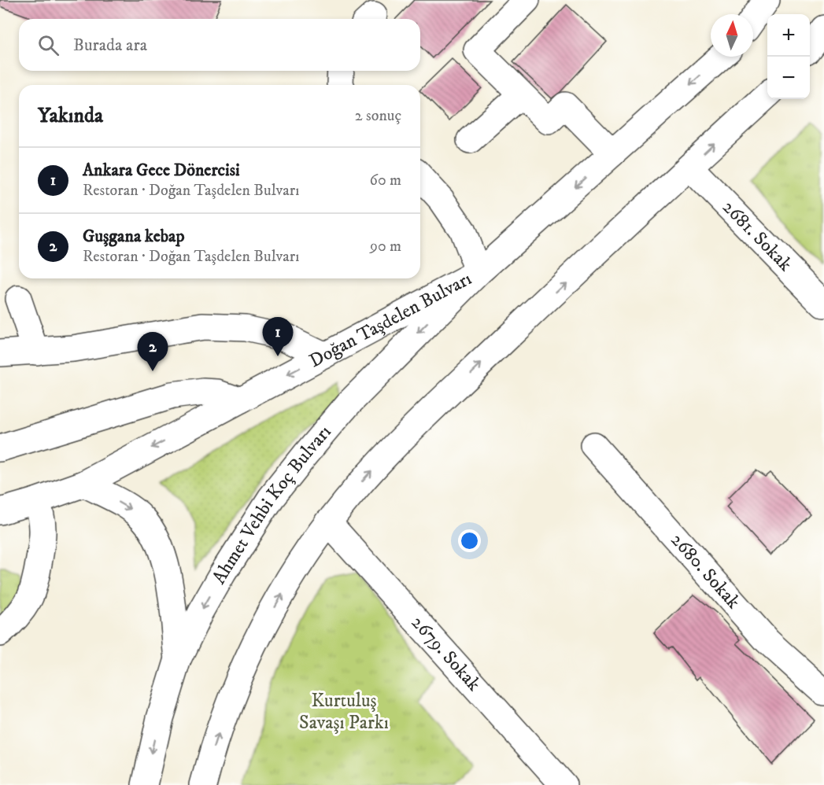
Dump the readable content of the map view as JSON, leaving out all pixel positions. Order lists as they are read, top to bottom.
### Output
{
  "streets": {
    "street": [
      "2681. Sokak",
      "Doğan Taşdelen Bulvarı",
      "Ahmet Vehbi Koç Bulvarı",
      "2680. Sokak",
      "2679. Sokak"
    ]
  },
  "crossings": [
    ["Doğan Taşdelen Bulvarı", "Ahmet Vehbi Koç Bulvarı"]
  ],
  "parks": ["Kurtuluş Savaşı Parkı"],
  "north": "top",
  "page": {
    "map_buttons": ["+", "−"],
    "search": "Burada ara",
    "heading": ["Yakında", "2 sonuç"],
    "list": [
      {
        "mark": "1",
        "name": "Ankara Gece Dönercisi",
        "note": "Restoran · Doğan Taşdelen Bulvarı",
        "value": "60 m"
      },
      {
        "mark": "2",
        "name": "Guşgana kebap",
        "note": "Restoran · Doğan Taşdelen Bulvarı",
        "value": "90 m"
      }
    ],
    "pins": ["1", "2"]
  }
}
